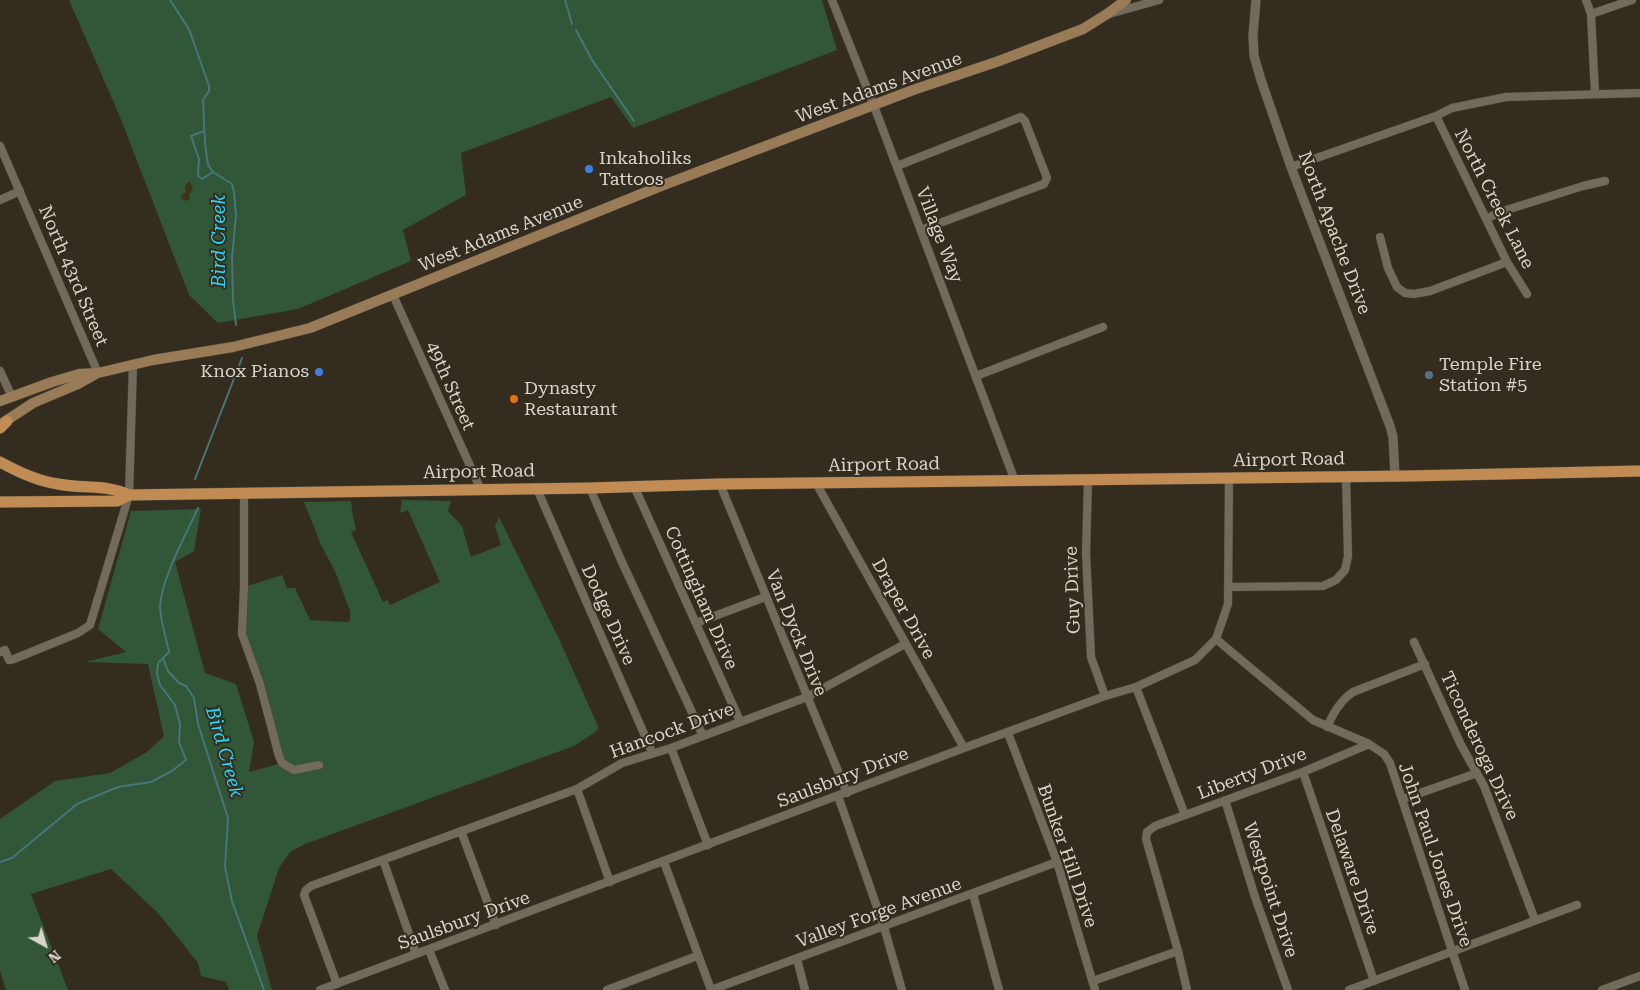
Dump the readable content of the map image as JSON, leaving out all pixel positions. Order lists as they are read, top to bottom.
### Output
{
  "streets": {
    "main road": ["West Adams Avenue", "Airport Road"],
    "street": [
      "North Creek Lane",
      "North Apache Drive",
      "Village Way",
      "North 43rd Street",
      "49th Street",
      "Guy Drive",
      "Cottingham Drive",
      "Draper Drive",
      "Dodge Drive",
      "Van Dyck Drive",
      "Hancock Drive",
      "Ticonderoga Drive",
      "Liberty Drive",
      "Saulsbury Drive",
      "John Paul Jones Drive",
      "Bunker Hill Drive",
      "Delaware Drive",
      "Westpoint Drive",
      "Valley Forge Avenue"
    ]
  },
  "crossings": [
    ["West Adams Avenue", "Village Way"],
    ["West Adams Avenue", "North 43rd Street"],
    ["West Adams Avenue", "49th Street"],
    ["North Apache Drive", "Airport Road"],
    ["Village Way", "Airport Road"],
    ["49th Street", "Airport Road"],
    ["Airport Road", "Guy Drive"],
    ["Airport Road", "Cottingham Drive"],
    ["Airport Road", "Draper Drive"],
    ["Airport Road", "Dodge Drive"],
    ["Airport Road", "Van Dyck Drive"],
    ["Airport Road", "Saulsbury Drive"],
    ["Guy Drive", "Saulsbury Drive"],
    ["Cottingham Drive", "Hancock Drive"],
    ["Draper Drive", "Hancock Drive"],
    ["Draper Drive", "Saulsbury Drive"],
    ["Dodge Drive", "Hancock Drive"],
    ["Van Dyck Drive", "Hancock Drive"],
    ["Van Dyck Drive", "Saulsbury Drive"],
    ["Hancock Drive", "Saulsbury Drive"],
    ["Liberty Drive", "John Paul Jones Drive"],
    ["Liberty Drive", "Delaware Drive"],
    ["Liberty Drive", "Westpoint Drive"],
    ["Saulsbury Drive", "John Paul Jones Drive"],
    ["Saulsbury Drive", "Bunker Hill Drive"],
    ["Bunker Hill Drive", "Valley Forge Avenue"]
  ],
  "water": ["Bird Creek"],
  "places": [
    "Inkaholiks Tattoos",
    "Knox Pianos",
    "Temple Fire Station #5",
    "Dynasty Restaurant"
  ],
  "north": "bottom right"
}
